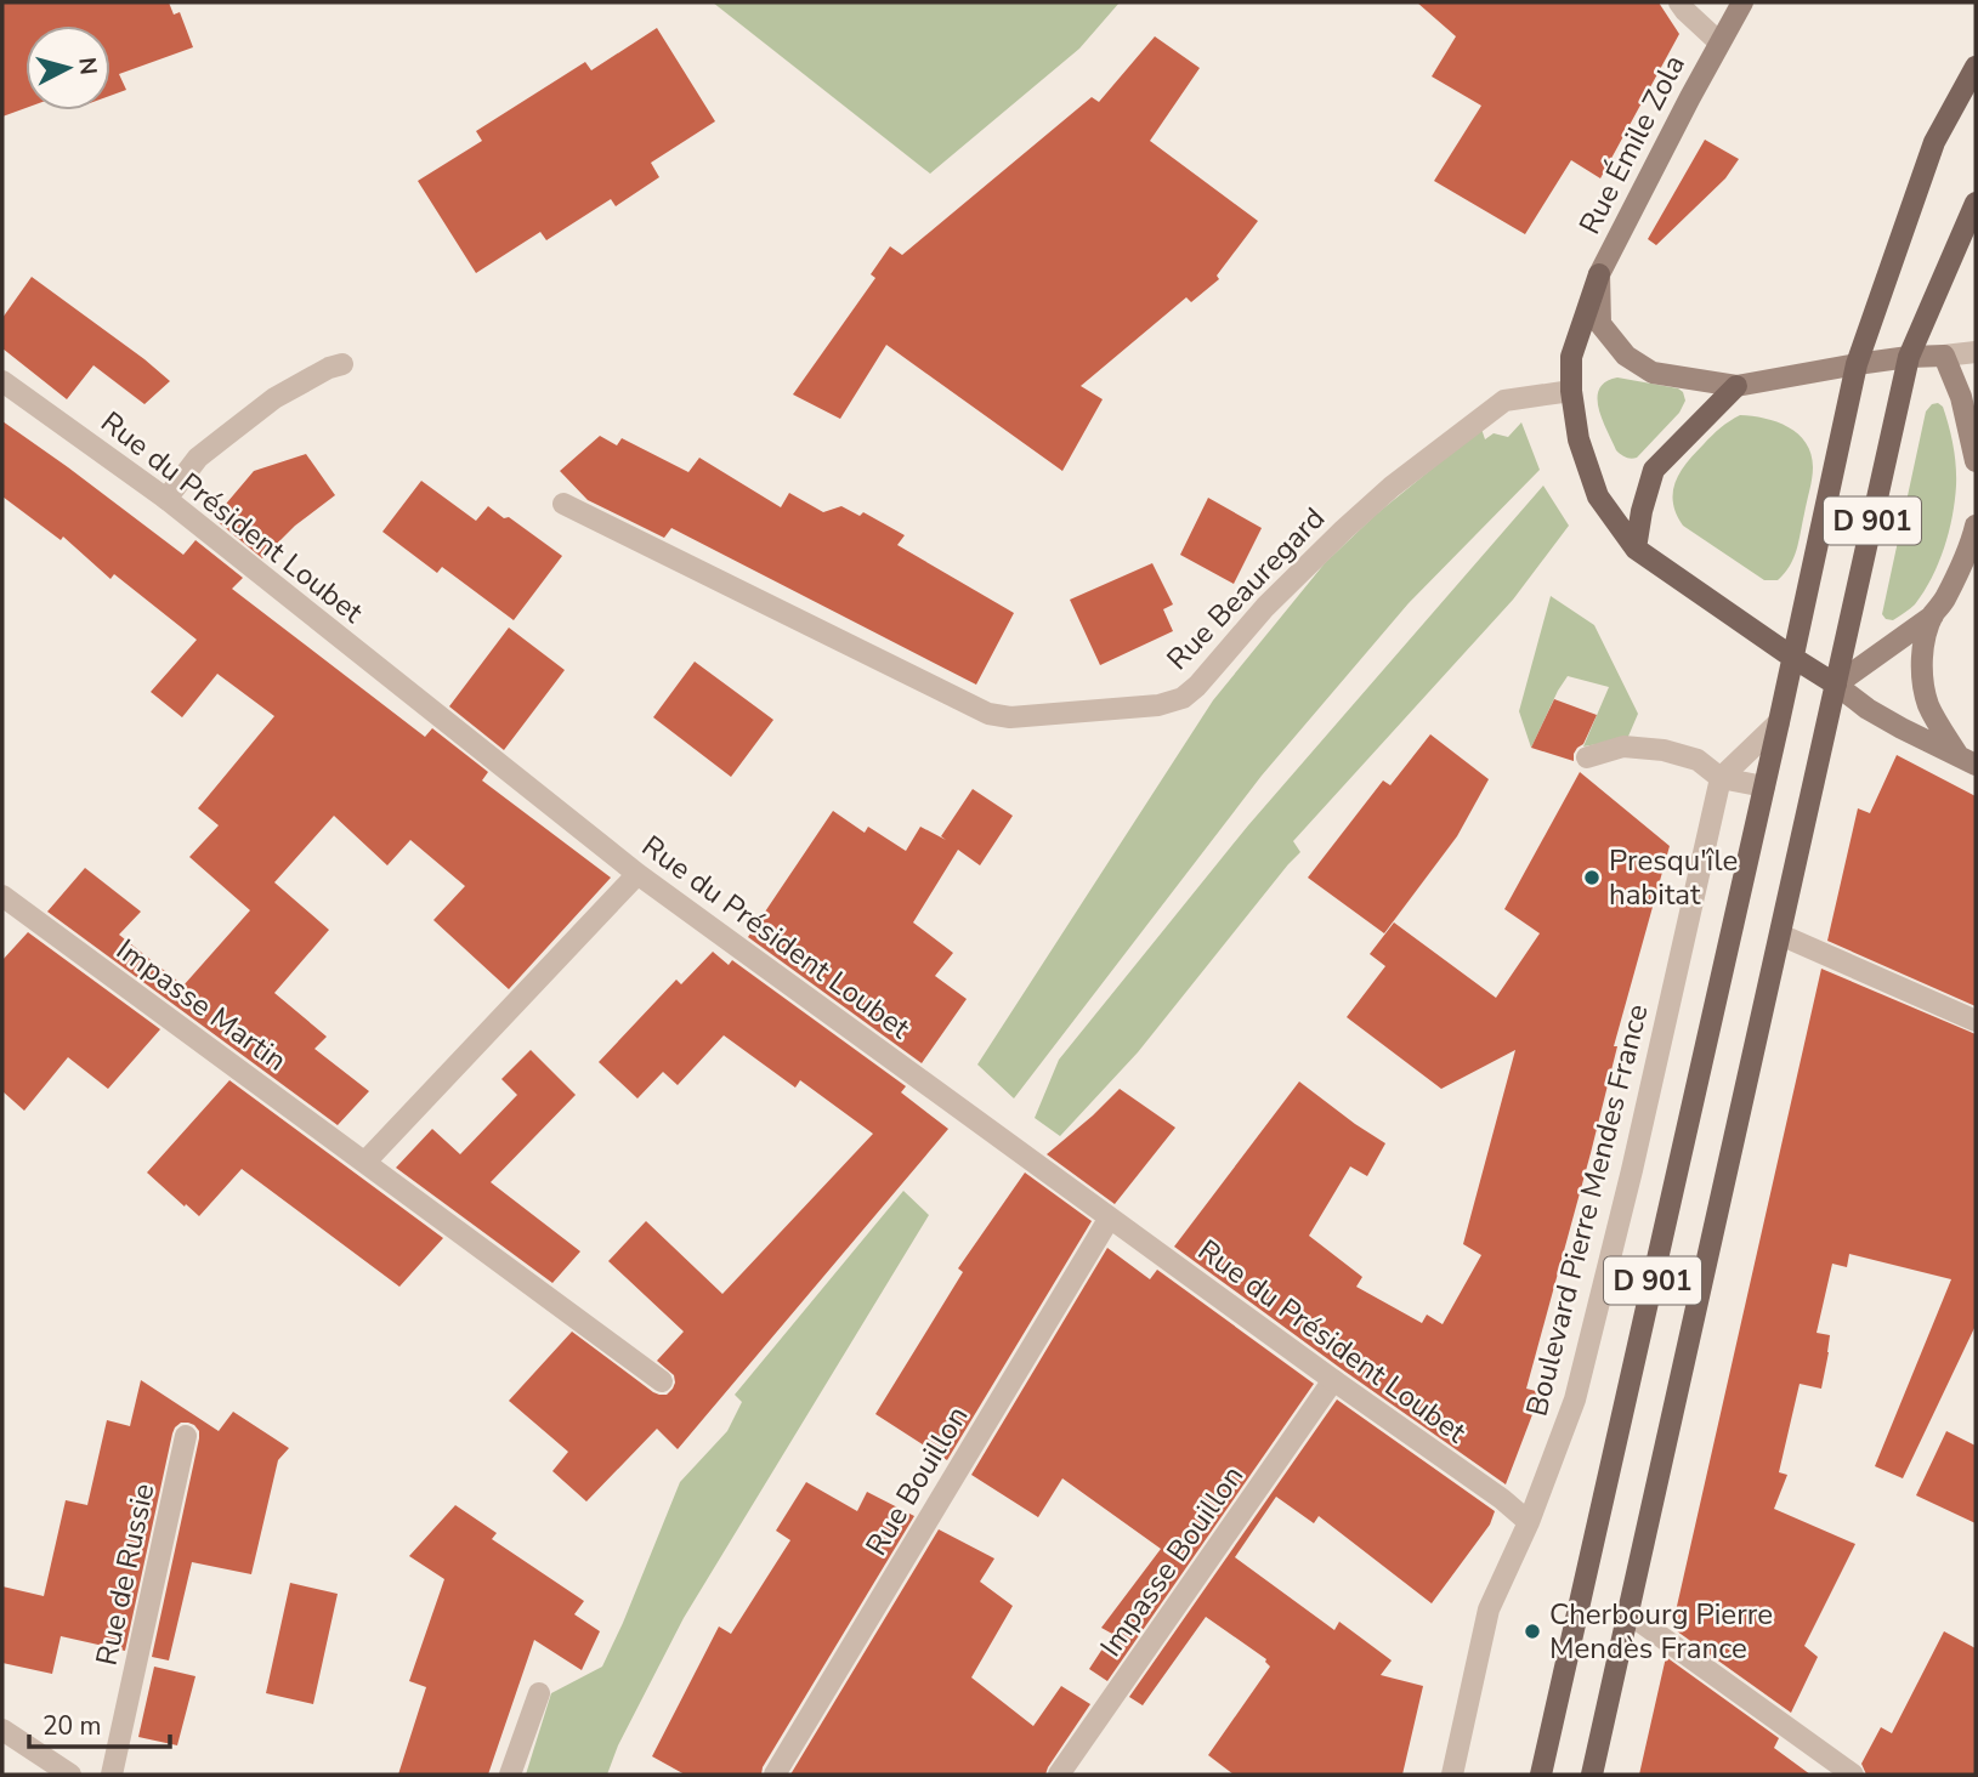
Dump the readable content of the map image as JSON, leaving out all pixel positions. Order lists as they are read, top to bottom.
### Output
{
  "streets": {
    "main road": ["Rue Émile Zola", "D 901"],
    "street": [
      "Rue du Président Loubet",
      "Rue Beauregard",
      "Impasse Martin",
      "Boulevard Pierre Mendes France",
      "Rue Bouillon",
      "Impasse Bouillon",
      "Rue de Russie"
    ]
  },
  "crossings": [
    ["Rue du Président Loubet", "Boulevard Pierre Mendes France"],
    ["Rue du Président Loubet", "Rue Bouillon"],
    ["Rue du Président Loubet", "Impasse Bouillon"]
  ],
  "places": ["Presqu'île habitat", "Cherbourg Pierre Mendès France"],
  "scale_bar": "20 m",
  "north": "right"
}
